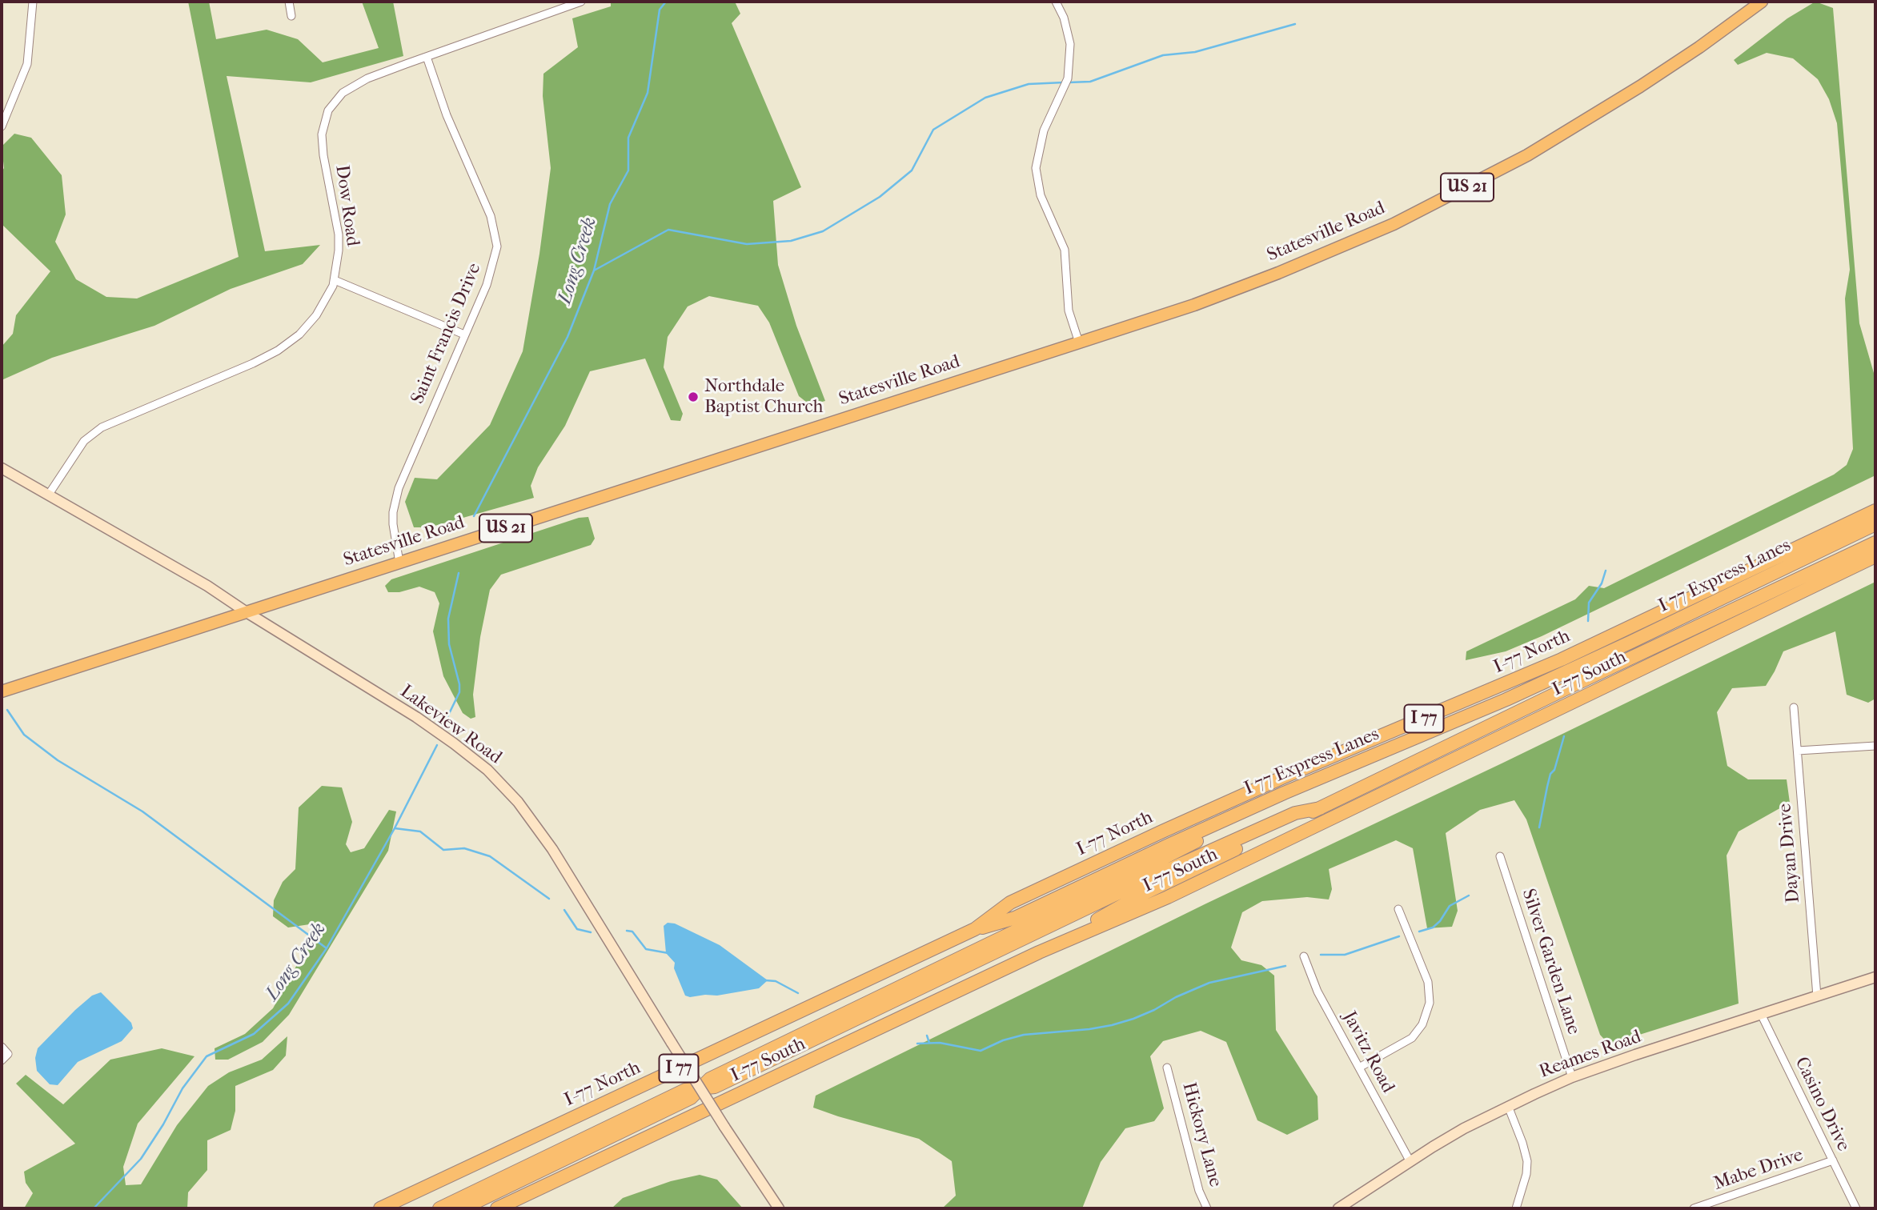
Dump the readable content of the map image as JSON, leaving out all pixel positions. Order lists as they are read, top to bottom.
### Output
{
  "streets": {
    "highway": [
      "I 77 Express Lanes",
      "I-77 North",
      "I-77 South",
      "I 77"
    ],
    "main road": [
      "US 21",
      "Statesville Road",
      "Lakeview Road",
      "Reames Road"
    ],
    "street": [
      "Dow Road",
      "Saint Francis Drive",
      "Dayan Drive",
      "Silver Garden Lane",
      "Javitz Road",
      "Casino Drive",
      "Hickory Lane",
      "Mabe Drive"
    ]
  },
  "crossings": [
    ["Dow Road", "Saint Francis Drive"],
    ["Dow Road", "Lakeview Road"],
    ["Statesville Road", "Saint Francis Drive"],
    ["Statesville Road", "Lakeview Road"],
    ["I 77 Express Lanes", "I-77 North"],
    ["I 77 Express Lanes", "I-77 South"],
    ["Dayan Drive", "Reames Road"],
    ["Silver Garden Lane", "Reames Road"],
    ["Javitz Road", "Reames Road"],
    ["Reames Road", "Casino Drive"],
    ["Casino Drive", "Mabe Drive"]
  ],
  "water": ["Long Creek"],
  "places": ["Northdale Baptist Church"]
}
